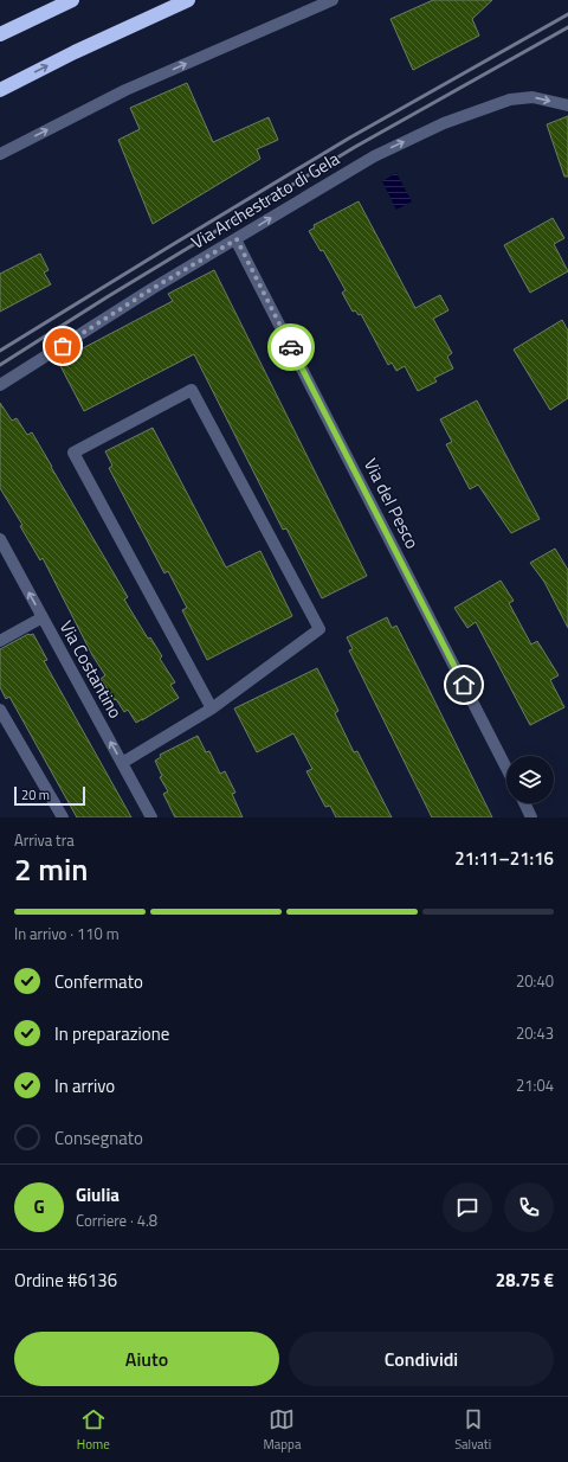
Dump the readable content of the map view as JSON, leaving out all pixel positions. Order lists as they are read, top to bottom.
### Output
{
  "streets": {
    "street": ["Via Archestrato di Gela", "Via del Pesco", "Via Costantino"]
  },
  "crossings": [
    ["Via Archestrato di Gela", "Via del Pesco"]
  ],
  "one_way": ["Via Archestrato di Gela"],
  "scale_bar": "20 m",
  "page": {
    "scale": "20 m",
    "heading": ["2 min", "Arriva tra", "21:11–21:16"],
    "panel": [
      "Giulia",
      "Corriere · 4.8",
      "Ordine #6136",
      "28.75 €"
    ],
    "bar": "In arrivo · 110 m",
    "list": [
      ["Confermato", "20:40"],
      ["In preparazione", "20:43"],
      ["In arrivo", "21:04"],
      "Consegnato"
    ],
    "round": "G",
    "buttons": ["Aiuto", "Condividi"],
    "tabs": ["Home", "Mappa", "Salvati"]
  }
}
